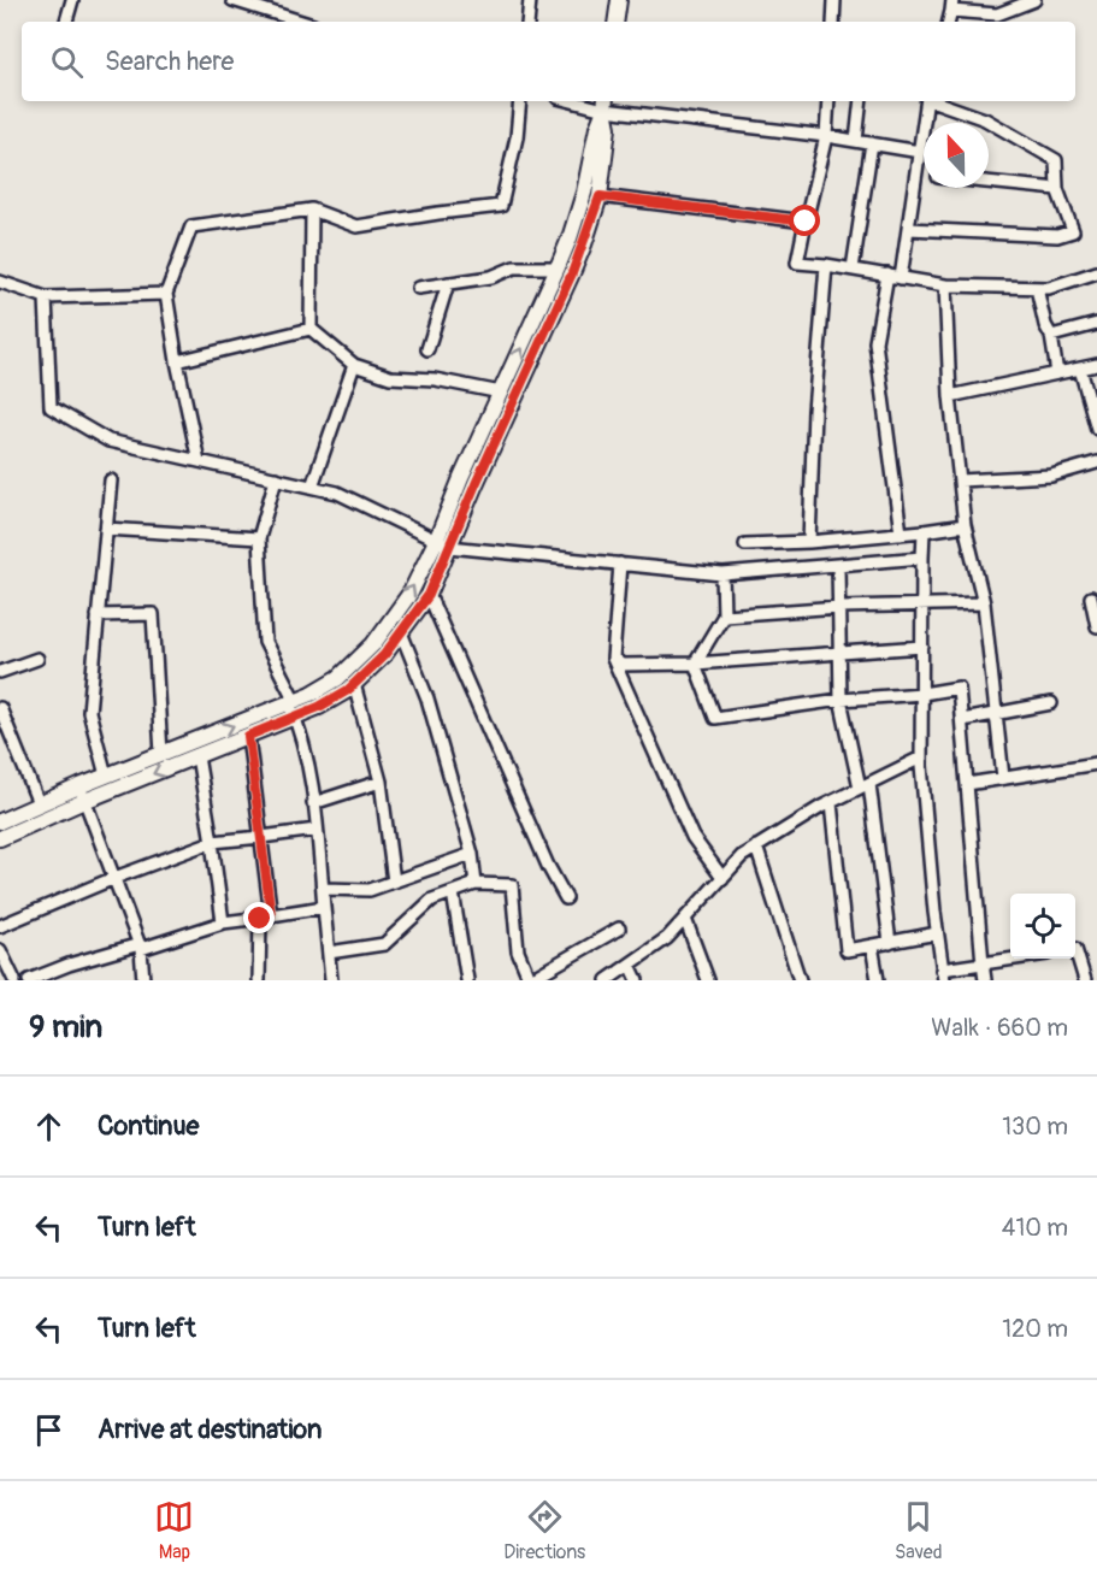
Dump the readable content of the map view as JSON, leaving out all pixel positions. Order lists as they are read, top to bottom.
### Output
{
  "north": "top",
  "page": {
    "search": "Search here",
    "heading": ["9 min", "Walk · 660 m"],
    "list": [
      ["Continue", "130 m"],
      ["Turn left", "410 m"],
      ["Turn left", "120 m"],
      "Arrive at destination"
    ],
    "nav": ["Map", "Directions", "Saved"]
  }
}
